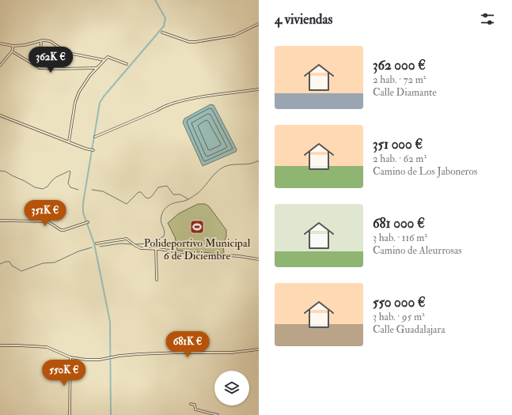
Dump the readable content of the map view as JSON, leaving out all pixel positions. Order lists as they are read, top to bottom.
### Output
{
  "places": {
    "sports": ["Polideportivo Municipal 6 de Diciembre"]
  },
  "page": {
    "heading": "4 viviendas",
    "list": [
      {
        "name": "362 000 €",
        "note": "2 hab. · 72 m² · Calle Diamante"
      },
      {
        "name": "351 000 €",
        "note": "2 hab. · 62 m² · Camino de Los Jaboneros"
      },
      {
        "name": "681 000 €",
        "note": "3 hab. · 116 m² · Camino de Aleurrosas"
      },
      {
        "name": "550 000 €",
        "note": "3 hab. · 95 m² · Calle Guadalajara"
      }
    ],
    "price": [
      "362K €",
      "351K €",
      "681K €",
      "550K €"
    ]
  }
}
